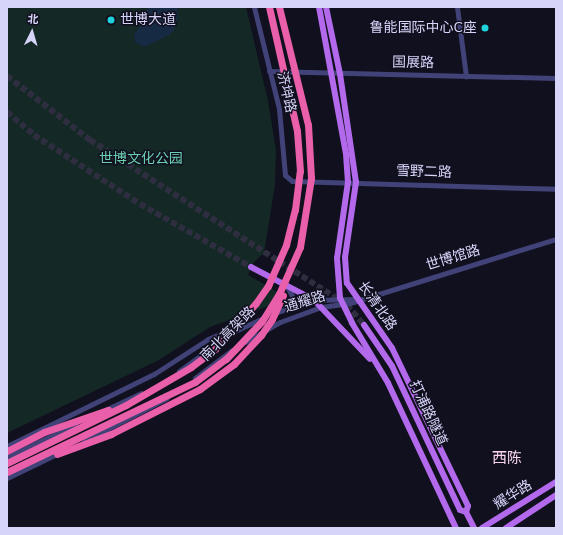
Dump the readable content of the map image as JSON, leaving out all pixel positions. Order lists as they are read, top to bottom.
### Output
{
  "streets": {
    "highway": ["南北高架路"],
    "main road": ["长清北路", "打浦路隧道", "耀华路"],
    "street": [
      "国展路",
      "济坤路",
      "雪野二路",
      "世博馆路",
      "通耀路"
    ]
  },
  "crossings": [
    ["国展路", "济坤路"],
    ["国展路", "长清北路"],
    ["济坤路", "雪野二路"],
    ["雪野二路", "长清北路"],
    ["世博馆路", "通耀路"],
    ["世博馆路", "长清北路"],
    ["通耀路", "长清北路"],
    ["长清北路", "打浦路隧道"]
  ],
  "districts": ["西陈"],
  "parks": ["世博文化公园"],
  "places": ["世博大道", "鲁能国际中心C座"],
  "north": "top"
}
